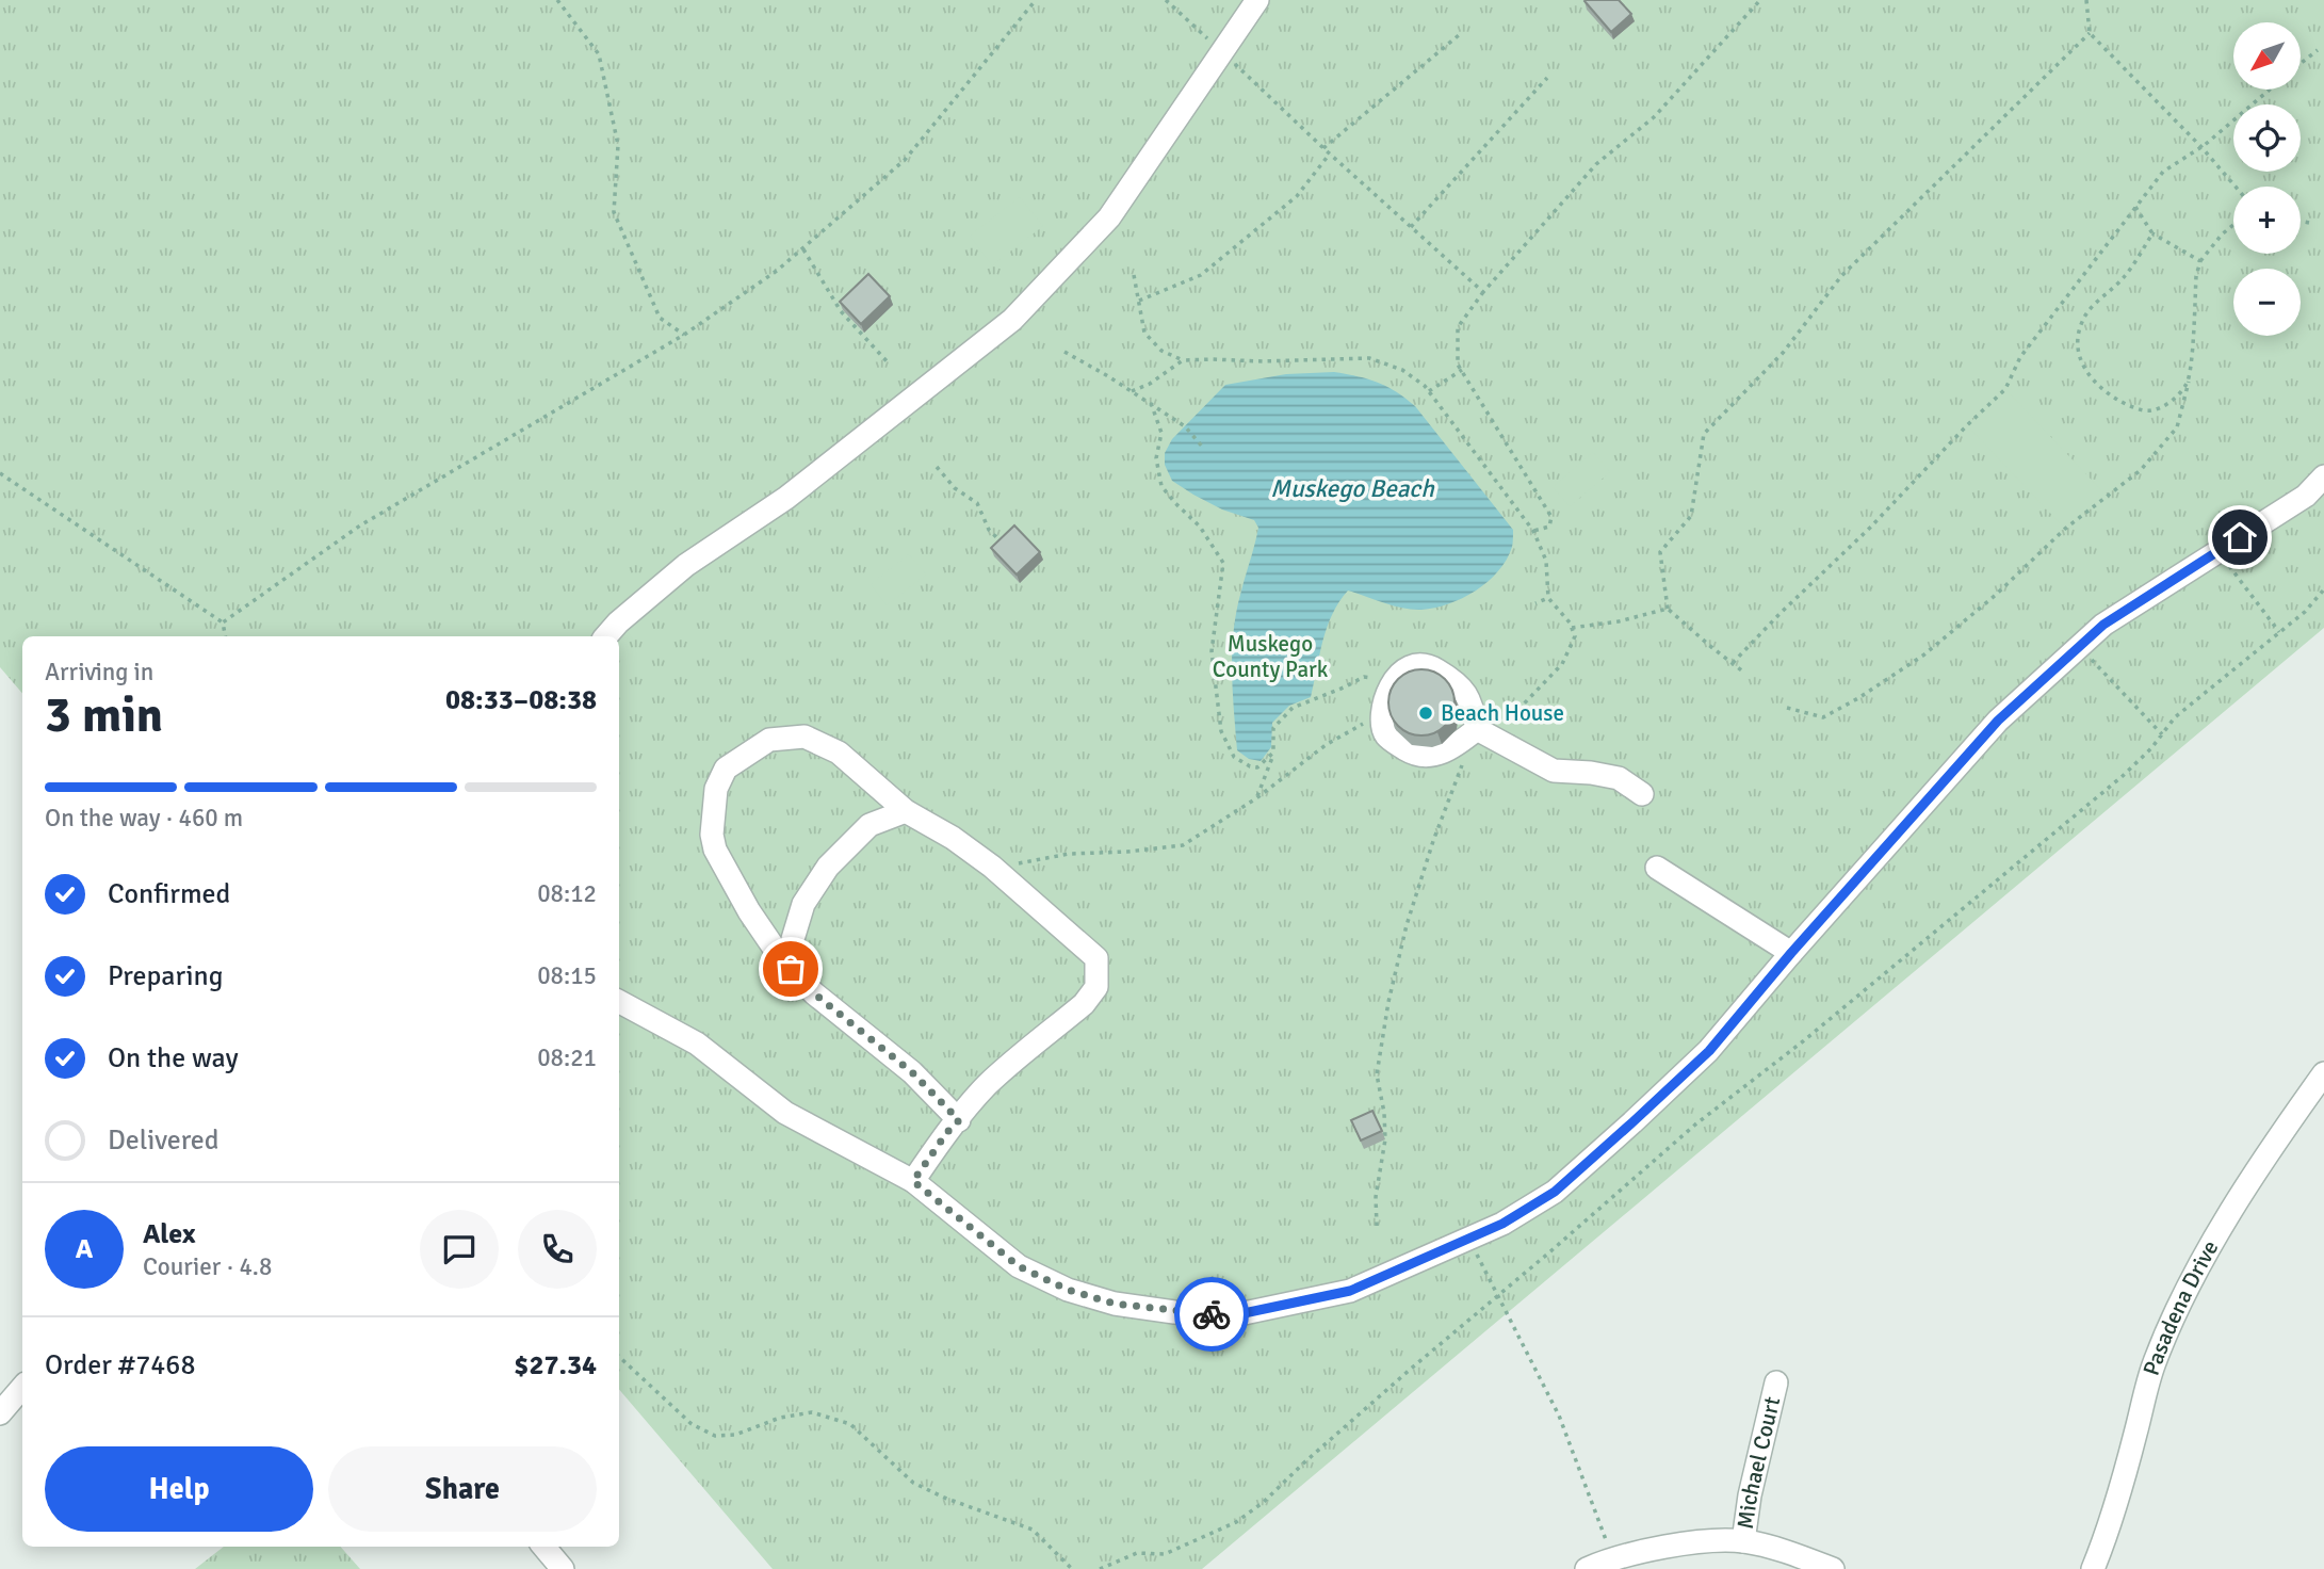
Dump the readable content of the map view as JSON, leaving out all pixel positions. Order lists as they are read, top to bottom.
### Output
{
  "streets": {
    "street": ["Pasadena Drive", "Michael Court"]
  },
  "water": ["Muskego Beach"],
  "parks": ["Muskego County Park"],
  "places": ["Beach House"],
  "north": "bottom left",
  "page": {
    "map_buttons": ["+", "−"],
    "heading": ["3 min", "Arriving in", "08:33–08:38"],
    "panel": [
      "Alex",
      "Courier · 4.8",
      "Order #7468",
      "$27.34"
    ],
    "bar": "On the way · 460 m",
    "list": [
      ["Confirmed", "08:12"],
      ["Preparing", "08:15"],
      ["On the way", "08:21"],
      "Delivered"
    ],
    "round": "A",
    "buttons": ["Help", "Share"]
  }
}
